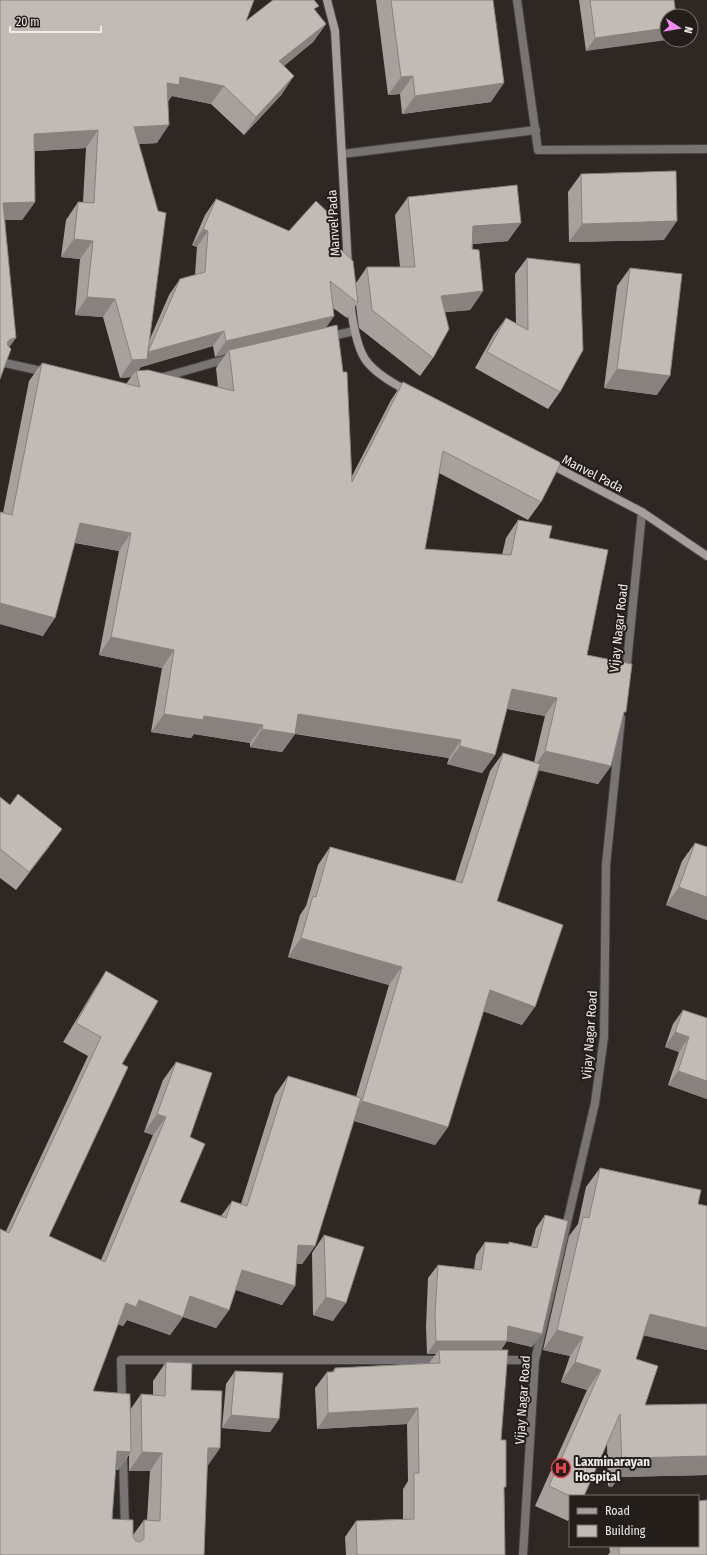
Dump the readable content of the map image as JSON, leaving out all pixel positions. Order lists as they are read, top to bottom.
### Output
{
  "streets": {
    "main road": ["Manvel Pada"],
    "street": ["Vijay Nagar Road"]
  },
  "crossings": [
    ["Manvel Pada", "Vijay Nagar Road"]
  ],
  "places": {
    "hospital": ["Laxminarayan Hospital"]
  },
  "legend": ["Road", "Building"],
  "scale_bar": "20 m",
  "north": "right"
}
